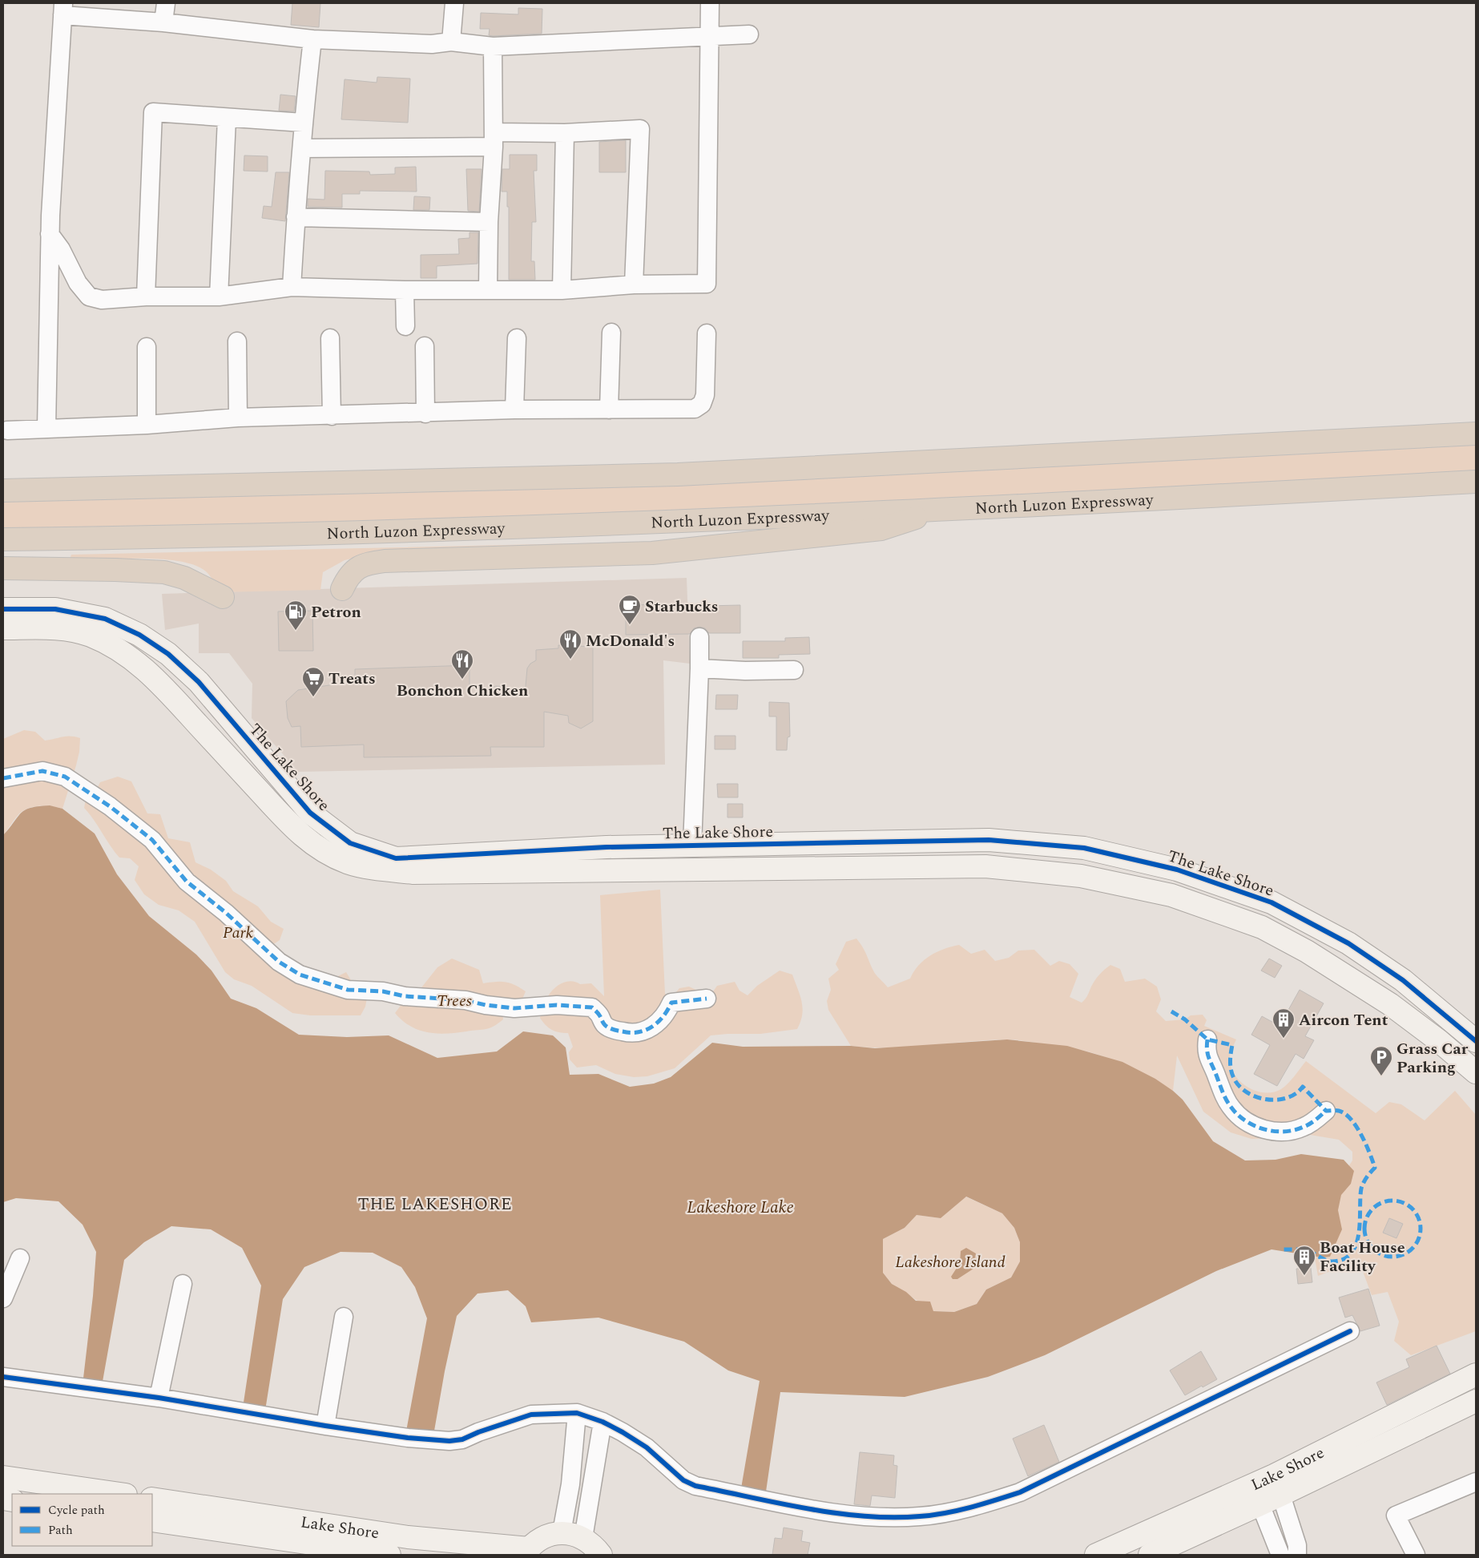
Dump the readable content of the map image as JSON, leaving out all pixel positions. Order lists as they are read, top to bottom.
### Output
{
  "streets": {
    "highway": ["North Luzon Expressway"],
    "street": ["The Lake Shore", "Lake Shore"]
  },
  "districts": ["THE LAKESHORE"],
  "water": ["Lakeshore Lake"],
  "parks": ["Park", "Trees", "Lakeshore Island"],
  "places": {
    "cafe": ["Starbucks"],
    "fuel station": ["Petron"],
    "restaurant": ["McDonald's", "Bonchon Chicken"],
    "supermarket": ["Treats"],
    "building": ["Aircon Tent", "Boat House Facility"],
    "parking": ["Grass Car Parking"]
  },
  "legend": ["Cycle path", "Path"]
}
